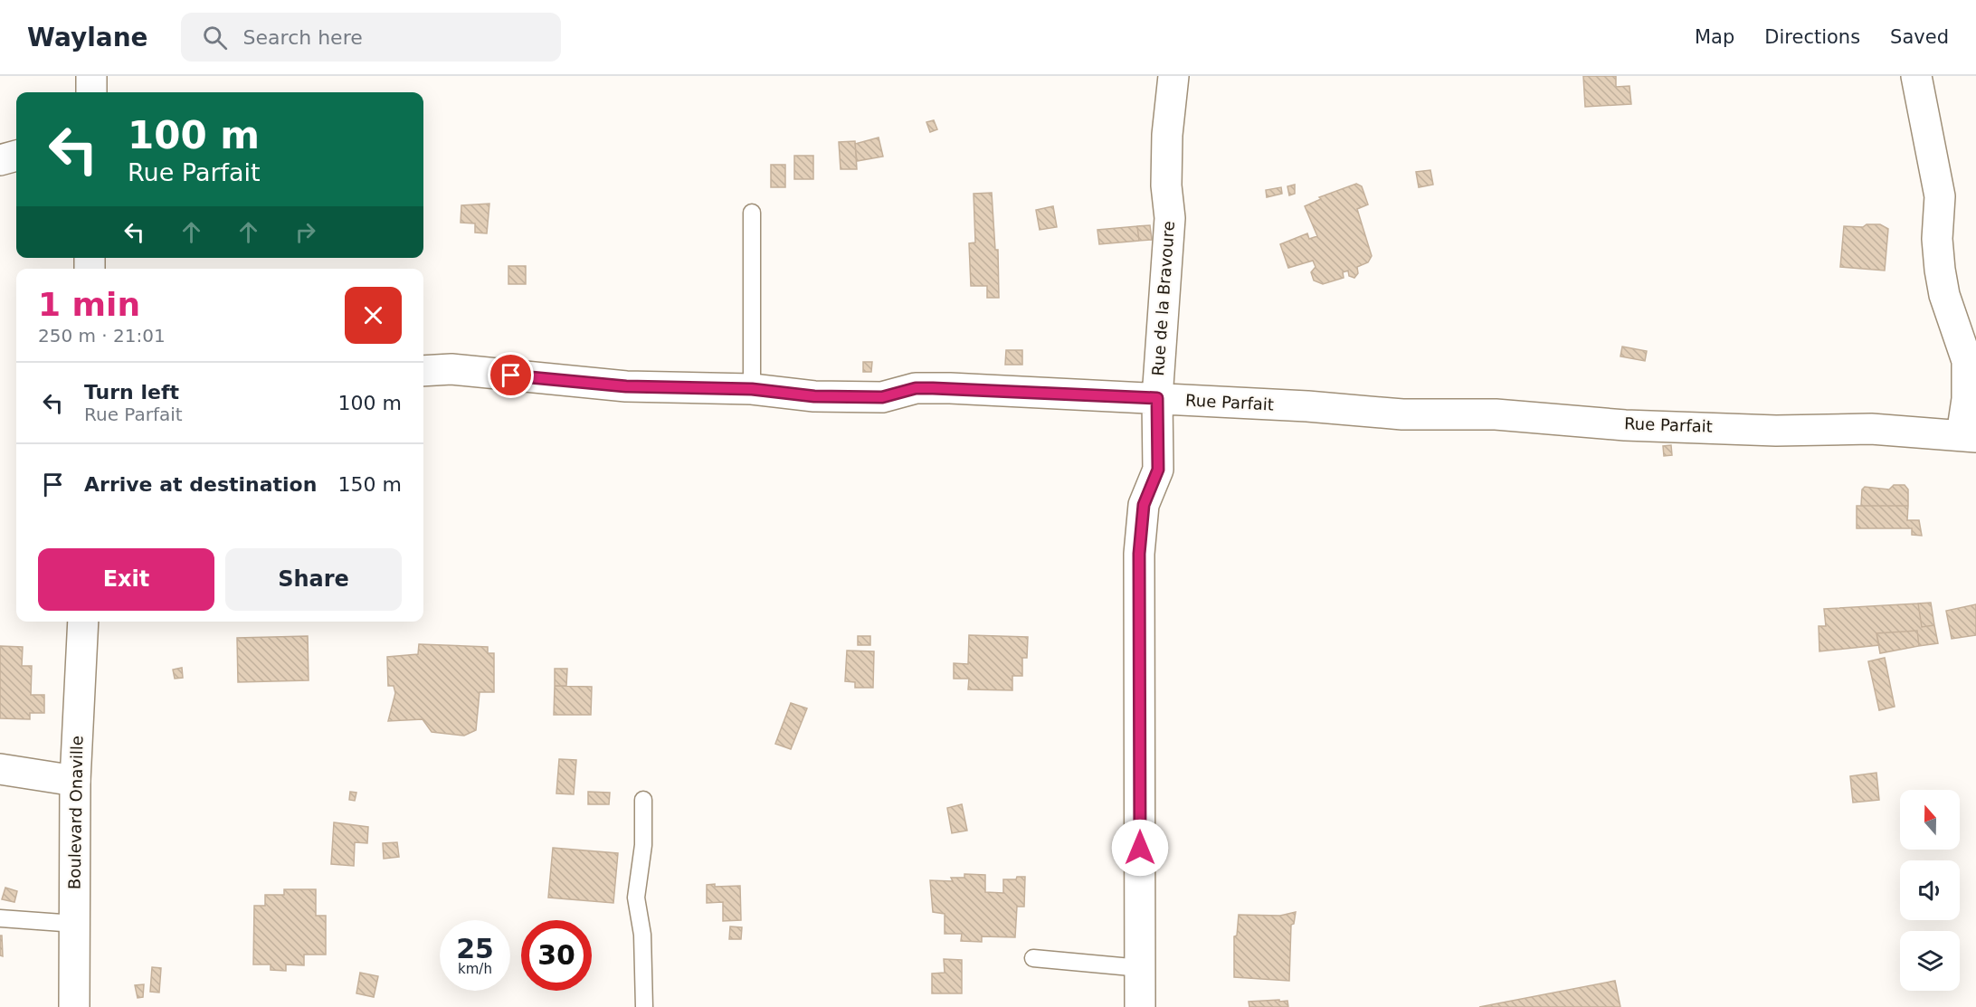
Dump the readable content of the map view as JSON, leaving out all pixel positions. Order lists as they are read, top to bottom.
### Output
{
  "streets": {
    "street": ["Rue de la Bravoure", "Rue Parfait", "Boulevard Onaville"]
  },
  "crossings": [
    ["Rue de la Bravoure", "Rue Parfait"]
  ],
  "north": "top",
  "page": {
    "header": "Waylane",
    "search": "Search here",
    "nav": ["Map", "Directions", "Saved"],
    "turn": ["100 m", "Rue Parfait"],
    "heading": ["1 min", "250 m · 21:01"],
    "list": [
      {
        "name": "Turn left",
        "note": "Rue Parfait",
        "value": "100 m"
      },
      {
        "name": "Arrive at destination",
        "value": "150 m"
      }
    ],
    "buttons": ["Exit", "Share"],
    "speed": "25 km/h",
    "limit": "30"
  }
}
